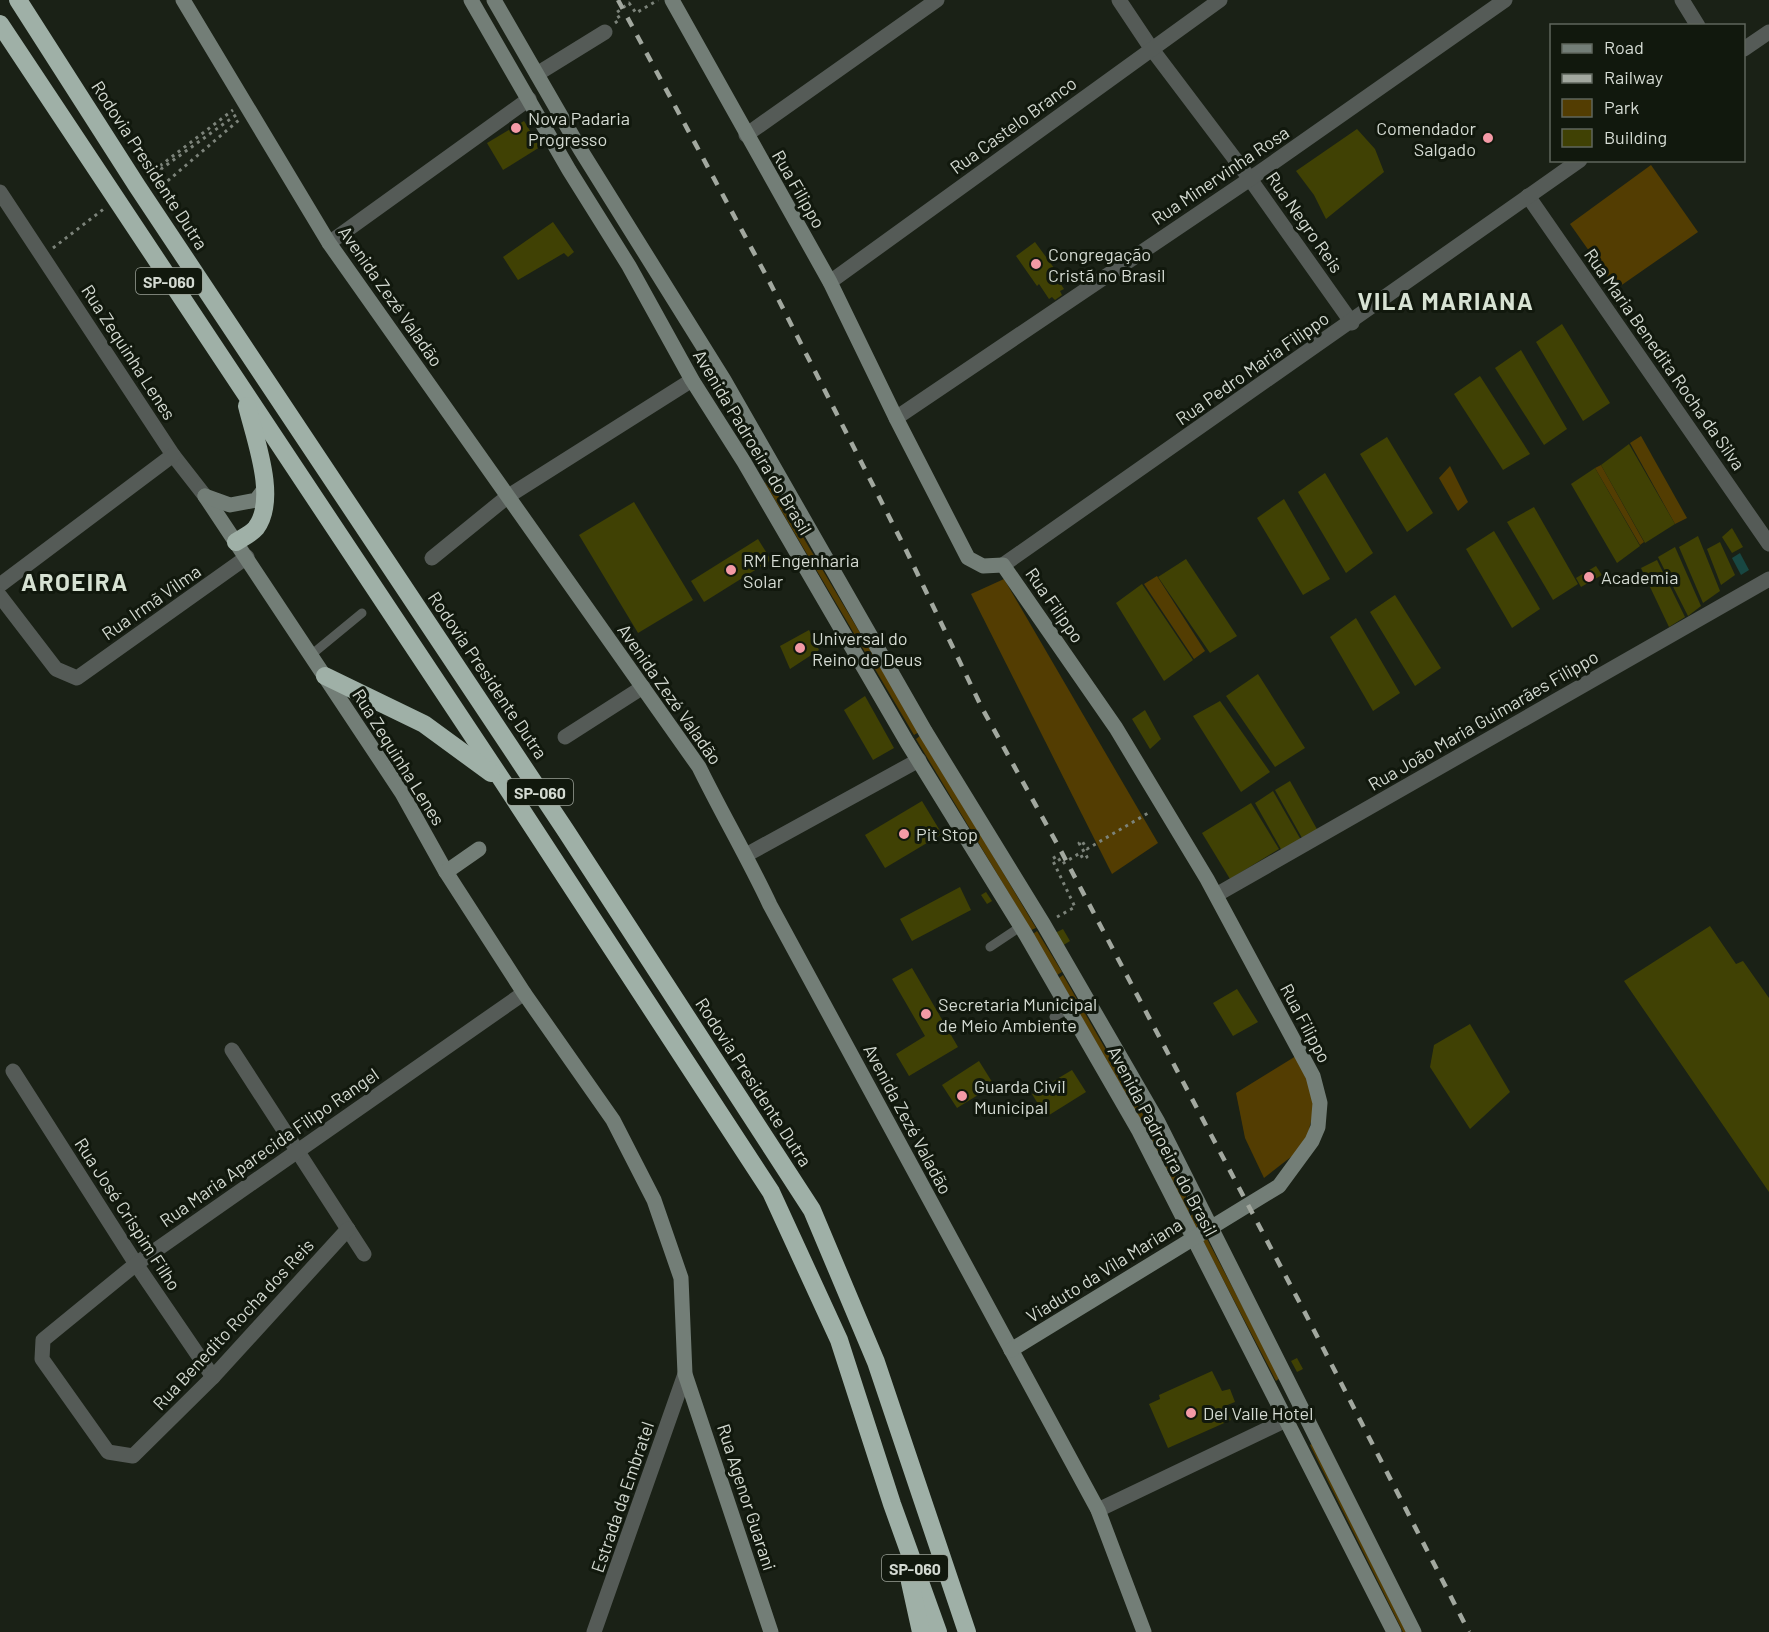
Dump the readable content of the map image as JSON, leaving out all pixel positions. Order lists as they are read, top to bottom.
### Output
{
  "streets": {
    "highway": ["Rodovia Presidente Dutra", "SP-060"],
    "street": [
      "Rua Castelo Branco",
      "Rua Minervinha Rosa",
      "Rua Filippo",
      "Rua Negro Reis",
      "Avenida Zezé Valadão",
      "Rua Zequinha Lenes",
      "Rua Maria Benedita Rocha da Silva",
      "Rua Pedro Maria Filippo",
      "Avenida Padroeira do Brasil",
      "Rua Irmã Vilma",
      "Rua João Maria Guimarães Filippo",
      "Rua Maria Aparecida Filipo Rangel",
      "Rua José Crispim Filho",
      "Viaduto da Vila Mariana",
      "Rua Benedito Rocha dos Reis",
      "Estrada da Embratel",
      "Rua Agenor Guarani"
    ]
  },
  "crossings": [
    ["Rua Castelo Branco", "Rua Filippo"],
    ["Rua Castelo Branco", "Rua Negro Reis"],
    ["Rua Minervinha Rosa", "Rua Filippo"],
    ["Rua Minervinha Rosa", "Rua Negro Reis"],
    ["Rua Filippo", "Rua Pedro Maria Filippo"],
    ["Rua Filippo", "Rua João Maria Guimarães Filippo"],
    ["Rua Filippo", "Viaduto da Vila Mariana"],
    ["Rua Negro Reis", "Rua Pedro Maria Filippo"],
    ["Avenida Zezé Valadão", "Viaduto da Vila Mariana"],
    ["Rua Zequinha Lenes", "Rua Irmã Vilma"],
    ["Rua Zequinha Lenes", "Rua Maria Aparecida Filipo Rangel"],
    ["Rua Zequinha Lenes", "Estrada da Embratel"],
    ["Rua Zequinha Lenes", "Rua Agenor Guarani"],
    ["Rua Maria Benedita Rocha da Silva", "Rua Pedro Maria Filippo"],
    ["Rua Maria Aparecida Filipo Rangel", "Rua José Crispim Filho"],
    ["Rua Maria Aparecida Filipo Rangel", "Rua Benedito Rocha dos Reis"],
    ["Rua José Crispim Filho", "Rua Benedito Rocha dos Reis"],
    ["Estrada da Embratel", "Rua Agenor Guarani"]
  ],
  "districts": ["VILA MARIANA", "AROEIRA"],
  "places": [
    "Nova Padaria Progresso",
    "Comendador Salgado",
    "Congregação Cristã no Brasil",
    "RM Engenharia Solar",
    "Academia",
    "Universal do Reino de Deus",
    "Pit Stop",
    "Secretaria Municipal de Meio Ambiente",
    "Guarda Civil Municipal",
    "Del Valle Hotel"
  ],
  "legend": [
    "Road",
    "Railway",
    "Park",
    "Building"
  ]
}
